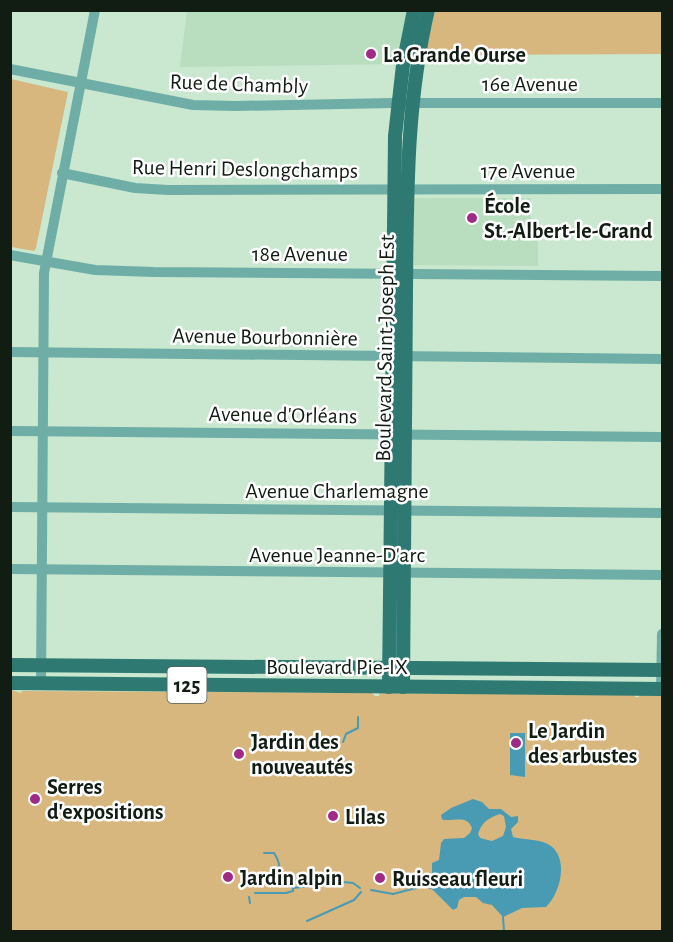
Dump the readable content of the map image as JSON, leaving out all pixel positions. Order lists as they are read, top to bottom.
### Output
{
  "streets": {
    "main road": ["Boulevard Saint-Joseph Est", "Boulevard Pie-IX", "125"],
    "street": [
      "Rue de Chambly",
      "16e Avenue",
      "Rue Henri Deslongchamps",
      "17e Avenue",
      "18e Avenue",
      "Avenue Bourbonnière",
      "Avenue d'Orléans",
      "Avenue Charlemagne",
      "Avenue Jeanne-D'arc"
    ]
  },
  "crossings": [
    ["Rue de Chambly", "16e Avenue"],
    ["Rue de Chambly", "Boulevard Saint-Joseph Est"],
    ["16e Avenue", "Boulevard Saint-Joseph Est"],
    ["Rue Henri Deslongchamps", "17e Avenue"],
    ["Rue Henri Deslongchamps", "Boulevard Saint-Joseph Est"],
    ["17e Avenue", "Boulevard Saint-Joseph Est"],
    ["18e Avenue", "Boulevard Saint-Joseph Est"],
    ["Avenue Bourbonnière", "Boulevard Saint-Joseph Est"],
    ["Boulevard Saint-Joseph Est", "Avenue d'Orléans"],
    ["Boulevard Saint-Joseph Est", "Avenue Charlemagne"],
    ["Boulevard Saint-Joseph Est", "Avenue Jeanne-D'arc"],
    ["Boulevard Saint-Joseph Est", "Boulevard Pie-IX"]
  ],
  "places": [
    "La Grande Ourse",
    "École St.-Albert-le-Grand",
    "Le Jardin des arbustes",
    "Jardin des nouveautés",
    "Serres d'expositions",
    "Lilas",
    "Jardin alpin",
    "Ruisseau fleuri"
  ]
}
